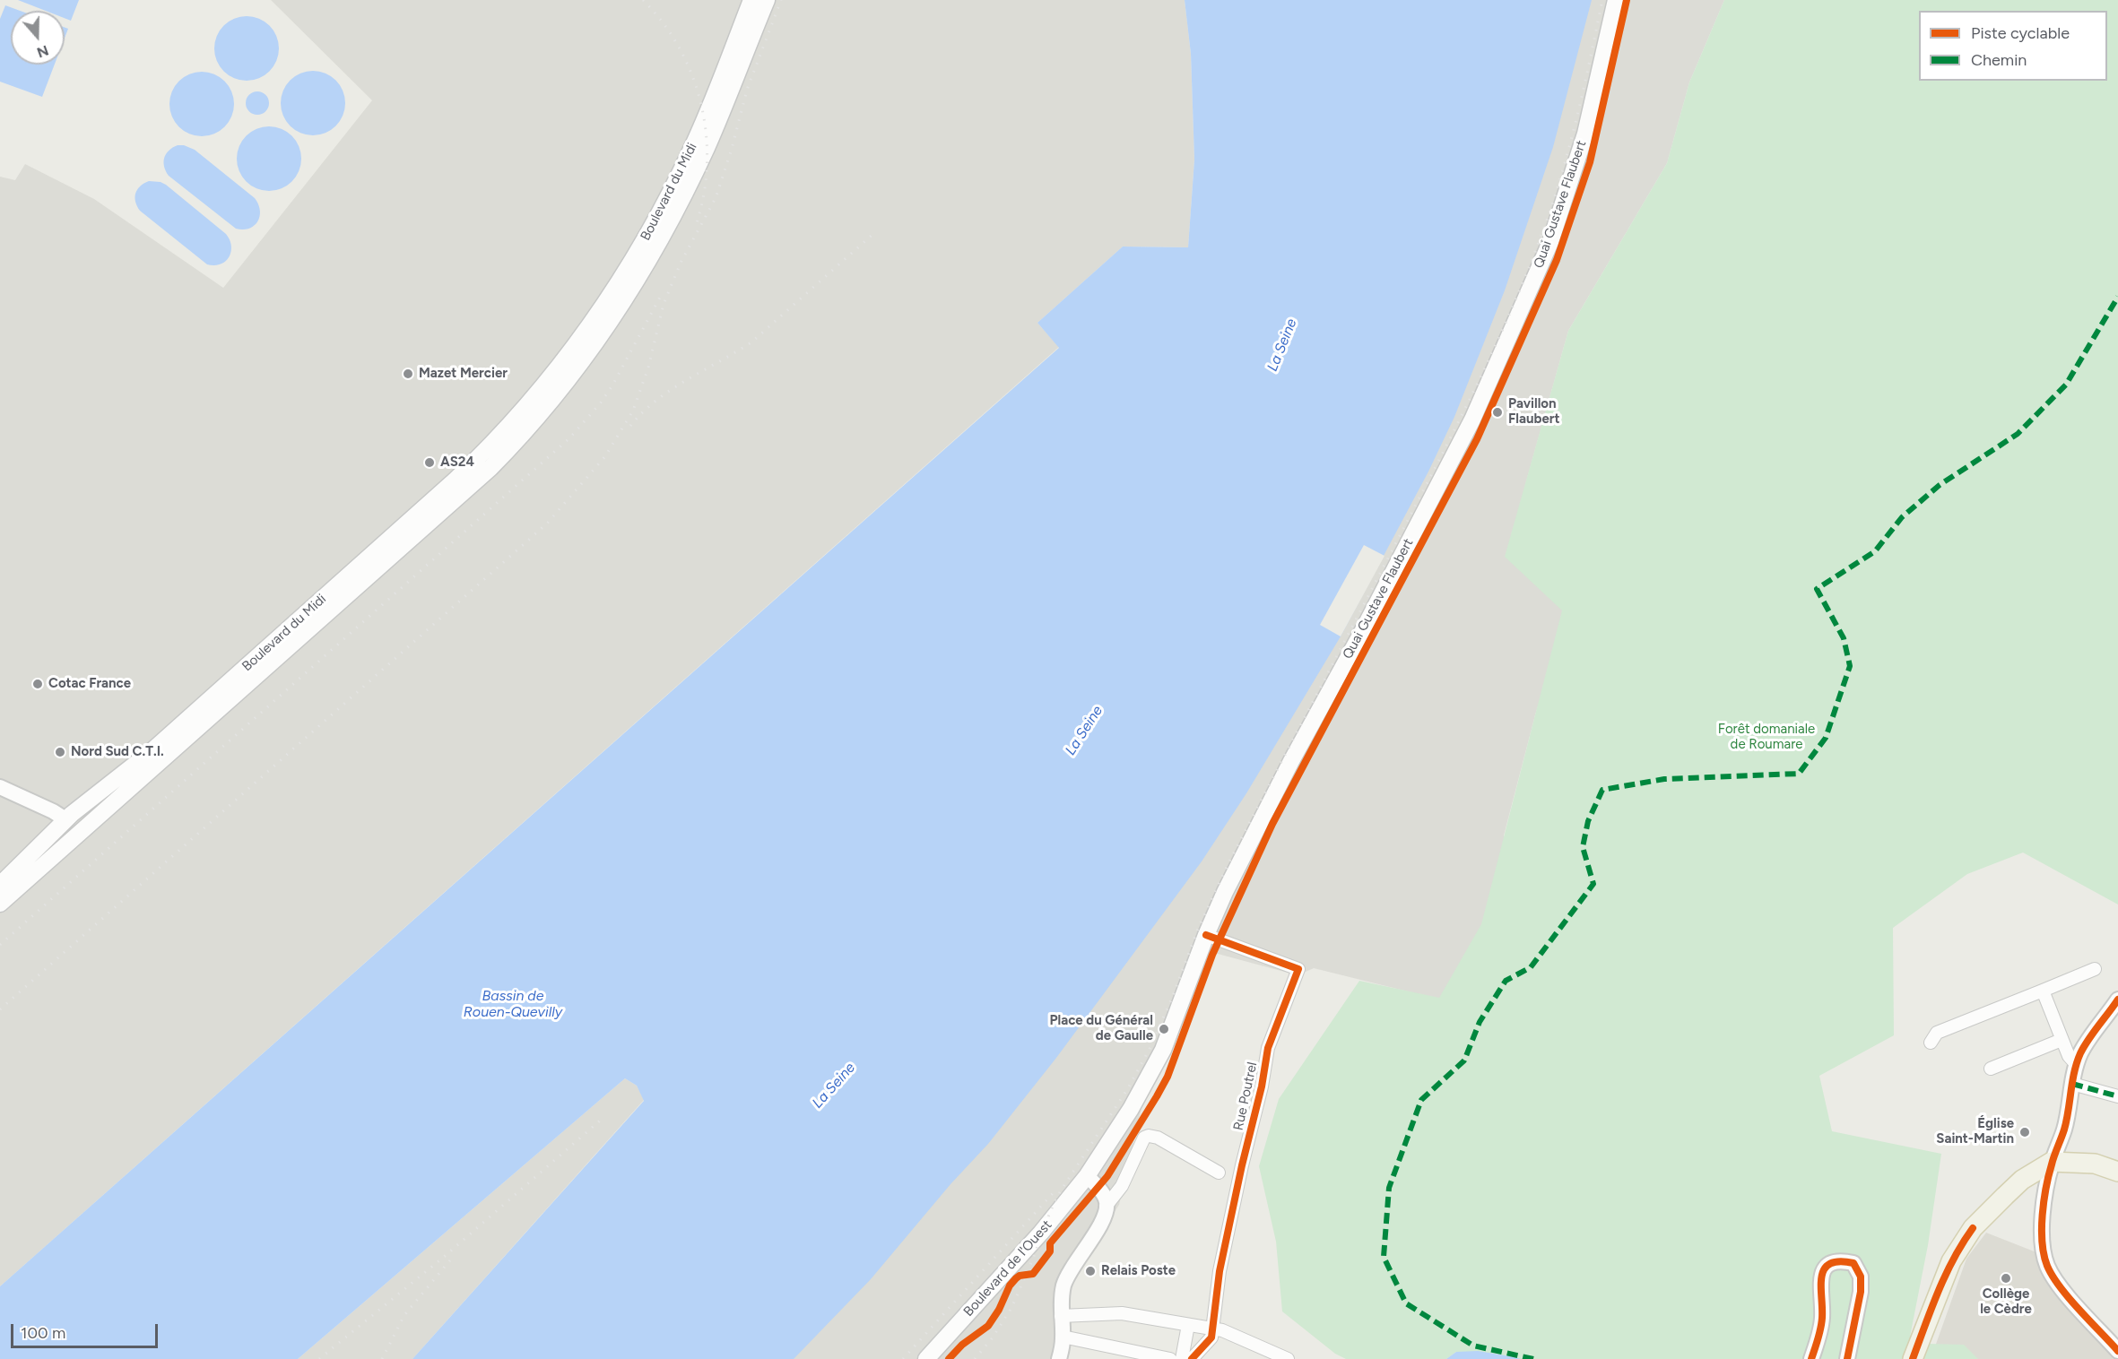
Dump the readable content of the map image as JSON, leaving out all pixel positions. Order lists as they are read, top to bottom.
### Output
{
  "streets": {
    "main road": ["Boulevard du Midi", "Quai Gustave Flaubert", "Boulevard de l'Ouest"],
    "street": ["Rue Poutrel"]
  },
  "crossings": [
    ["Quai Gustave Flaubert", "Rue Poutrel"],
    ["Quai Gustave Flaubert", "Boulevard de l'Ouest"]
  ],
  "water": ["La Seine", "Bassin de Rouen-Quevilly"],
  "parks": ["Forêt domaniale de Roumare"],
  "places": [
    "Mazet Mercier",
    "Pavillon Flaubert",
    "AS24",
    "Cotac France",
    "Nord Sud C.T.I.",
    "Place du Général de Gaulle",
    "Église Saint-Martin",
    "Relais Poste",
    "Collège le Cèdre"
  ],
  "legend": ["Piste cyclable", "Chemin"],
  "scale_bar": "100 m",
  "north": "bottom"
}
